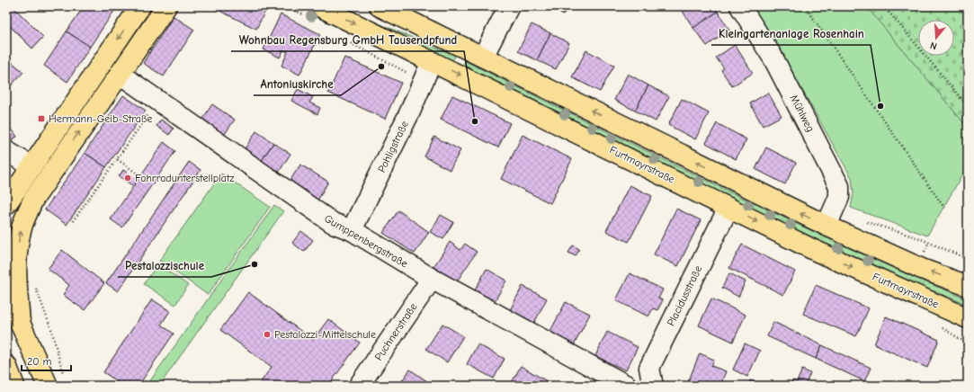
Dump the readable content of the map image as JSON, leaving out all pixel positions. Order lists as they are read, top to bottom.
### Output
{
  "streets": {
    "main road": ["Furtmayrstraße"],
    "street": [
      "Mühlweg",
      "Pohligstraße",
      "Gumppenbergstraße",
      "Placidusstraße",
      "Puchnerstraße"
    ]
  },
  "crossings": [
    ["Pohligstraße", "Furtmayrstraße"],
    ["Pohligstraße", "Gumppenbergstraße"],
    ["Furtmayrstraße", "Placidusstraße"],
    ["Gumppenbergstraße", "Puchnerstraße"]
  ],
  "places": {
    "other": [
      "Antoniuskirche",
      "Kleingartenanlage Rosenhain",
      "Wohnbau Regensburg GmbH Tausendpfund",
      "Fahrradunterstellplatz",
      "Pestalozzischule",
      "Pestalozzi-Mittelschule"
    ],
    "transit": ["Hermann-Geib-Straße"]
  },
  "scale_bar": "20 m",
  "north": "bottom"
}
